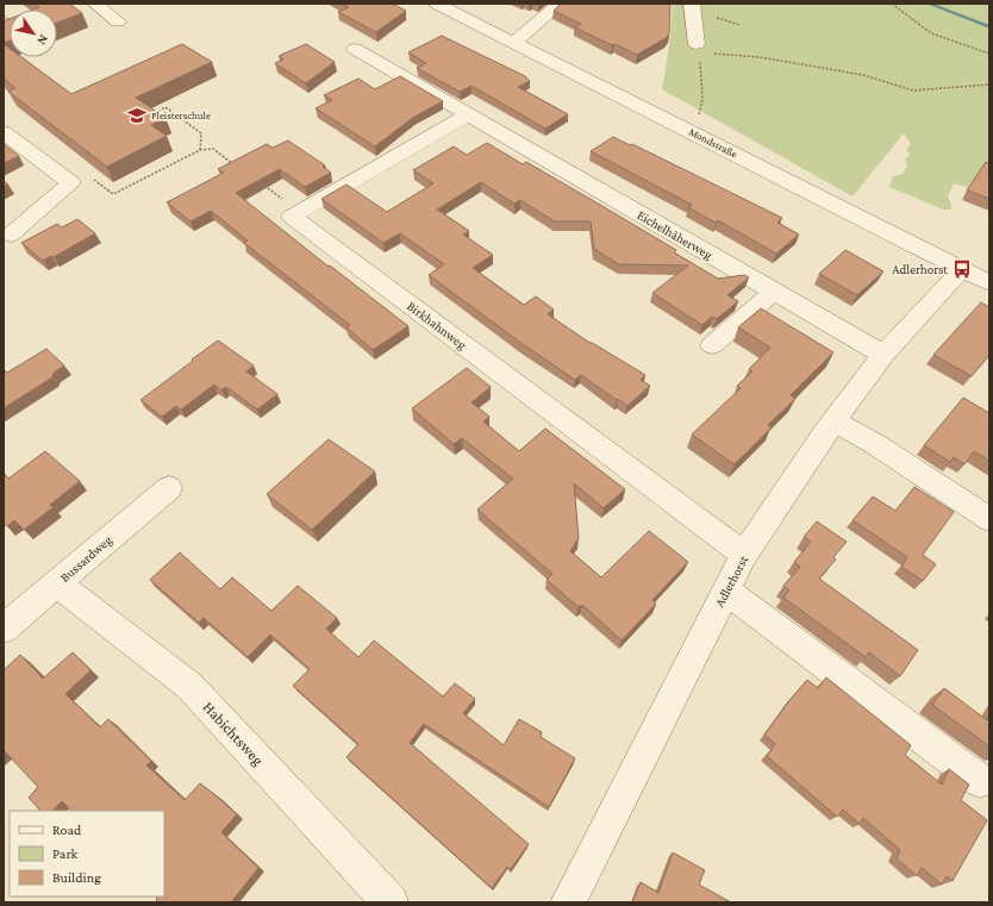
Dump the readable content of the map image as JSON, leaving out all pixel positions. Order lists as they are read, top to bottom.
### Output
{
  "streets": {
    "street": [
      "Mondstraße",
      "Eichelhäherweg",
      "Birkhahnweg",
      "Bussardweg",
      "Adlerhorst",
      "Habichtsweg"
    ]
  },
  "crossings": [
    ["Mondstraße", "Adlerhorst"],
    ["Eichelhäherweg", "Adlerhorst"],
    ["Birkhahnweg", "Adlerhorst"],
    ["Bussardweg", "Habichtsweg"]
  ],
  "places": {
    "school or university": ["Pleisterschule"],
    "bus stop": ["Adlerhorst"]
  },
  "legend": ["Road", "Park", "Building"],
  "north": "bottom right"
}
